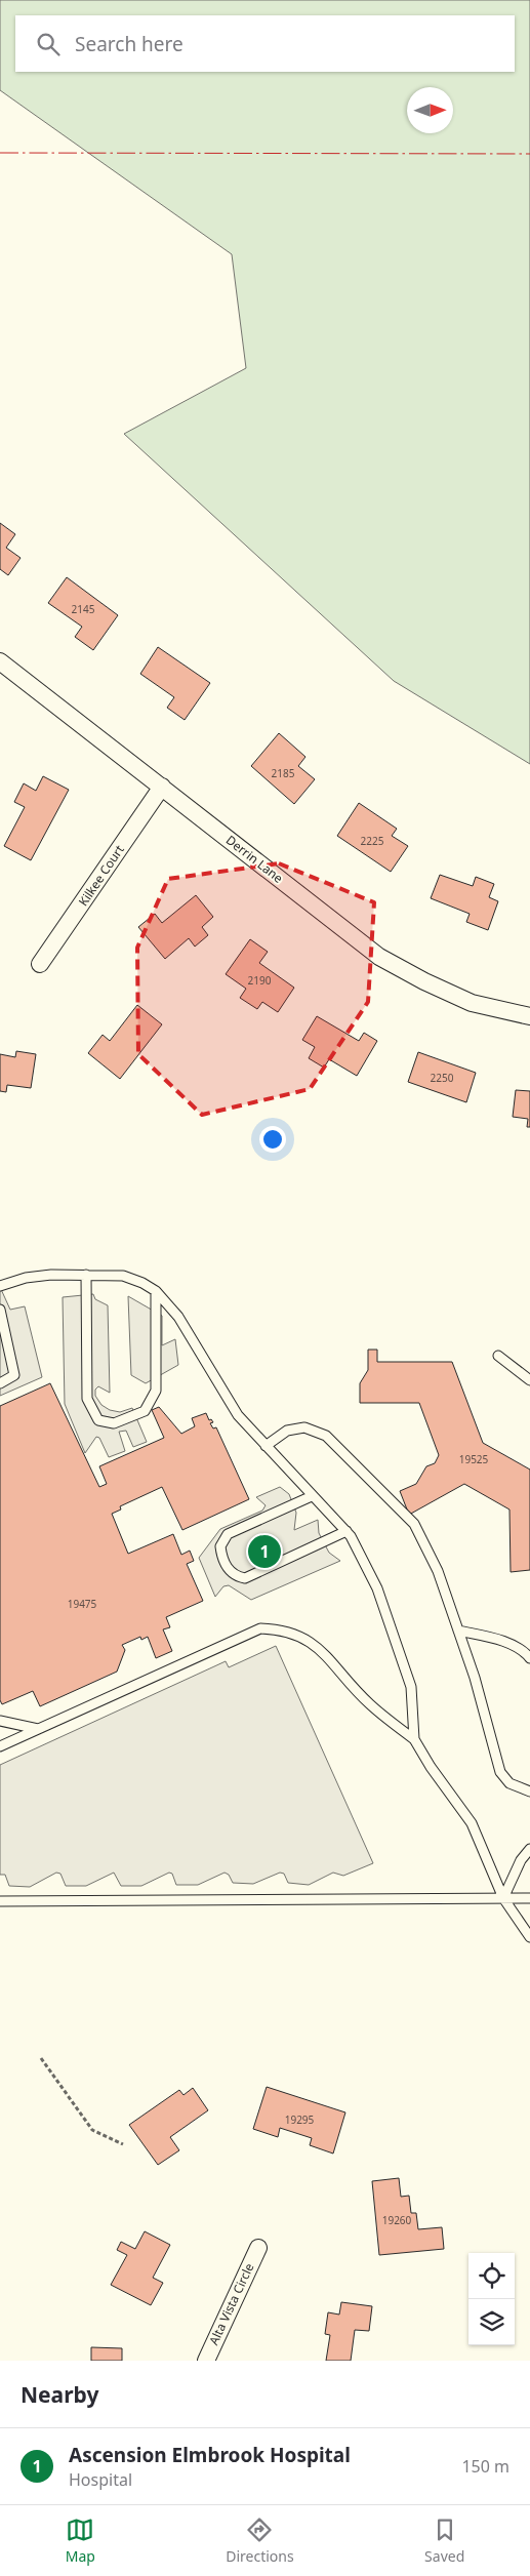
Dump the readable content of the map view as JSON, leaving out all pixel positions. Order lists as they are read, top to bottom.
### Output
{
  "streets": {
    "street": ["Derrin Lane", "Kilkee Court", "Alta Vista Circle"]
  },
  "crossings": [
    ["Derrin Lane", "Kilkee Court"]
  ],
  "house_numbers": [
    "2145",
    "2185",
    "2225",
    "2190",
    "2250",
    "19525",
    "19475",
    "19295",
    "19260"
  ],
  "north": "right",
  "page": {
    "search": "Search here",
    "pins": "1",
    "heading": "Nearby",
    "list": [
      {
        "mark": "1",
        "name": "Ascension Elmbrook Hospital",
        "note": "Hospital",
        "value": "150 m"
      }
    ],
    "nav": ["Map", "Directions", "Saved"]
  }
}
